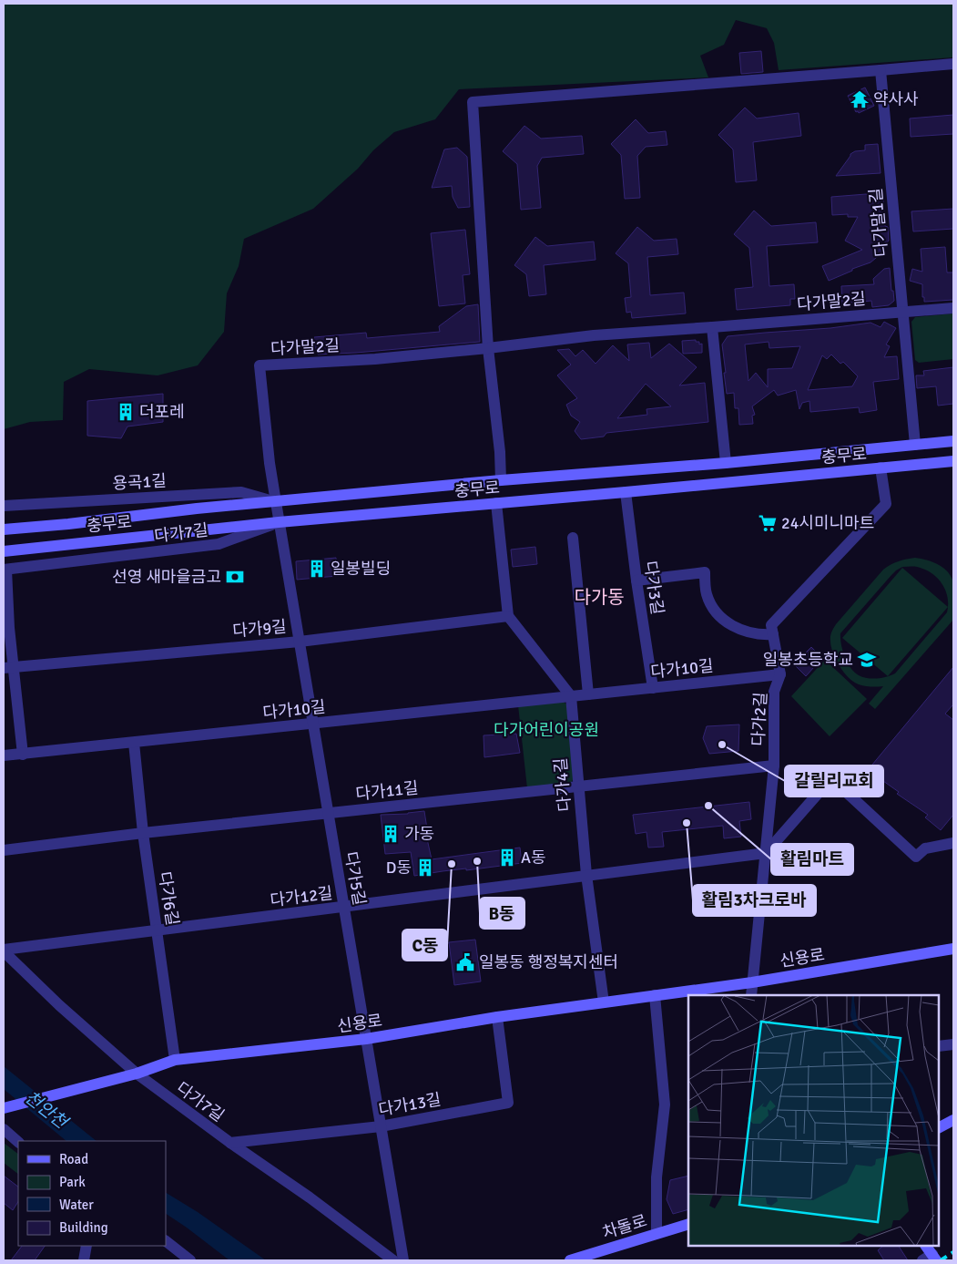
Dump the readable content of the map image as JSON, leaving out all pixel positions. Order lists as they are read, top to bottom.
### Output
{
  "streets": {
    "main road": ["충무로", "신용로", "차돌로"],
    "street": [
      "다가말1길",
      "다가말2길",
      "용곡1길",
      "다가7길",
      "다가3길",
      "다가9길",
      "다가10길",
      "다가2길",
      "다가4길",
      "다가11길",
      "다가5길",
      "다가12길",
      "다가6길",
      "다가13길"
    ]
  },
  "crossings": [
    ["다가말1길", "다가말2길"],
    ["다가말1길", "충무로"],
    ["다가말2길", "충무로"],
    ["다가말2길", "용곡1길"],
    ["다가말2길", "다가5길"],
    ["충무로", "용곡1길"],
    ["충무로", "다가7길"],
    ["충무로", "다가3길"],
    ["충무로", "다가5길"],
    ["용곡1길", "다가5길"],
    ["다가7길", "다가5길"],
    ["다가7길", "다가12길"],
    ["다가7길", "신용로"],
    ["다가7길", "다가13길"],
    ["다가3길", "다가10길"],
    ["다가9길", "다가5길"],
    ["다가10길", "다가2길"],
    ["다가10길", "다가4길"],
    ["다가10길", "다가5길"],
    ["다가10길", "다가6길"],
    ["다가2길", "다가11길"],
    ["다가2길", "다가12길"],
    ["다가2길", "신용로"],
    ["다가4길", "다가11길"],
    ["다가4길", "다가12길"],
    ["다가4길", "신용로"],
    ["다가11길", "다가5길"],
    ["다가11길", "다가6길"],
    ["다가5길", "다가12길"],
    ["다가5길", "신용로"],
    ["다가5길", "다가13길"],
    ["다가12길", "다가6길"],
    ["다가6길", "신용로"],
    ["신용로", "다가13길"]
  ],
  "districts": ["다가동"],
  "water": ["천안천"],
  "parks": ["다가어린이공원"],
  "places": {
    "temple": ["약사사"],
    "building": [
      "더포레",
      "일봉빌딩",
      "가동",
      "A동",
      "D동"
    ],
    "supermarket": ["24시미니마트"],
    "bank": ["선영 새마을금고"],
    "school or university": ["일봉초등학교"],
    "other": [
      "갈릴리교회",
      "활림마트",
      "활림3차크로바",
      "B동",
      "C동"
    ],
    "public building": ["일봉동 행정복지센터"]
  },
  "legend": [
    "Road",
    "Park",
    "Water",
    "Building"
  ]
}
